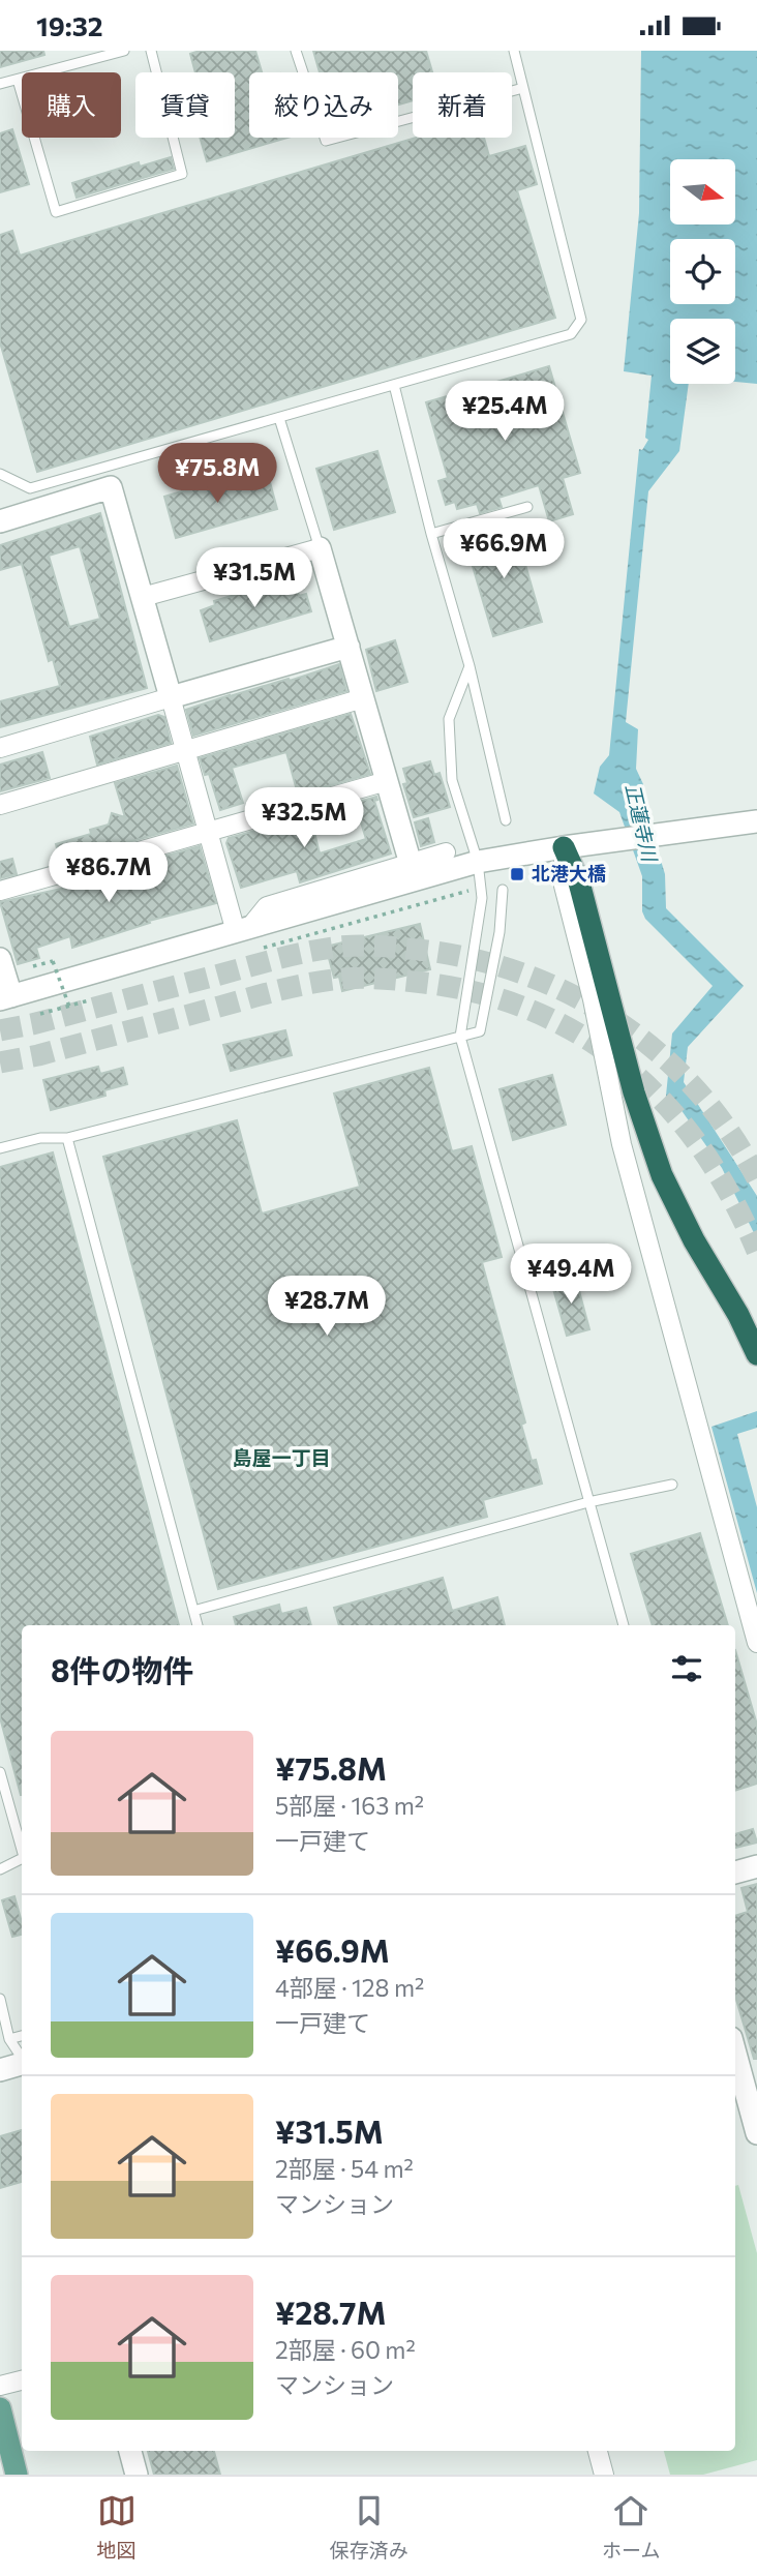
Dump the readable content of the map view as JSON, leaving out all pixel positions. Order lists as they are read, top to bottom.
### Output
{
  "districts": ["島屋一丁目"],
  "water": ["正蓮寺川"],
  "places": {
    "transit": ["北港大橋"]
  },
  "north": "right",
  "page": {
    "status": "19:32",
    "chip": [
      "購入",
      "賃貸",
      "絞り込み",
      "新着"
    ],
    "price": [
      "¥25.4M",
      "¥75.8M",
      "¥66.9M",
      "¥31.5M",
      "¥32.5M",
      "¥86.7M",
      "¥49.4M",
      "¥28.7M"
    ],
    "heading": "8件の物件",
    "list": [
      {
        "name": "¥75.8M",
        "note": "5部屋 · 163 m² · 一戸建て"
      },
      {
        "name": "¥66.9M",
        "note": "4部屋 · 128 m² · 一戸建て"
      },
      {
        "name": "¥31.5M",
        "note": "2部屋 · 54 m² · マンション"
      },
      {
        "name": "¥28.7M",
        "note": "2部屋 · 60 m² · マンション"
      }
    ],
    "tabs": ["地図", "保存済み", "ホーム"]
  }
}
